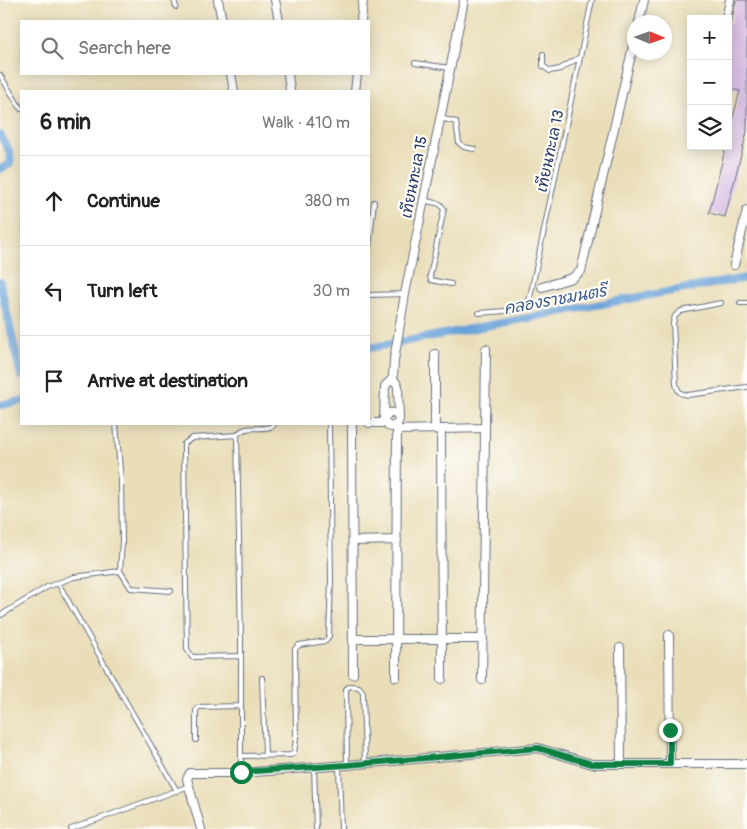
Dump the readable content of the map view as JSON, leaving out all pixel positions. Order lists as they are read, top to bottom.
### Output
{
  "streets": {
    "street": ["เทียนทะเล 15"],
    "lane": ["เทียนทะเล 13"]
  },
  "water": ["คลองราชมนตรี"],
  "north": "right",
  "page": {
    "map_buttons": ["+", "−"],
    "search": "Search here",
    "heading": ["6 min", "Walk · 410 m"],
    "list": [
      ["Continue", "380 m"],
      ["Turn left", "30 m"],
      "Arrive at destination"
    ]
  }
}
